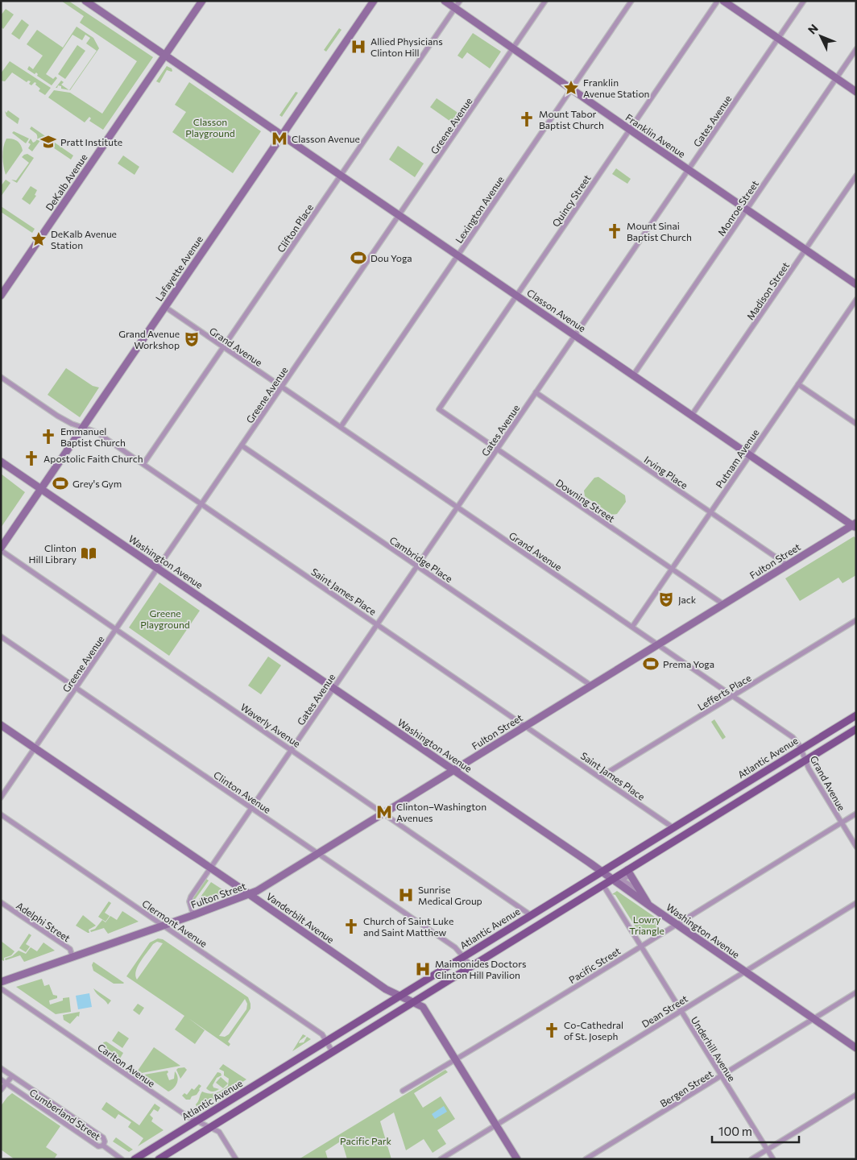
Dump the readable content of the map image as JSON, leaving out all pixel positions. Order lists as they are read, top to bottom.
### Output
{
  "streets": {
    "main road": [
      "Franklin Avenue",
      "DeKalb Avenue",
      "Lafayette Avenue",
      "Classon Avenue",
      "Fulton Street",
      "Washington Avenue",
      "Atlantic Avenue",
      "Vanderbilt Avenue"
    ],
    "street": [
      "Gates Avenue",
      "Greene Avenue",
      "Quincy Street",
      "Monroe Street",
      "Lexington Avenue",
      "Clifton Place",
      "Madison Street",
      "Grand Avenue",
      "Putnam Avenue",
      "Irving Place",
      "Downing Street",
      "Cambridge Place",
      "Saint James Place",
      "Lefferts Place",
      "Waverly Avenue",
      "Clinton Avenue",
      "Adelphi Street",
      "Clermont Avenue",
      "Pacific Street",
      "Dean Street",
      "Underhill Avenue",
      "Carlton Avenue",
      "Bergen Street",
      "Cumberland Street"
    ]
  },
  "crossings": [
    ["Gates Avenue", "Franklin Avenue"],
    ["Gates Avenue", "Classon Avenue"],
    ["Gates Avenue", "Grand Avenue"],
    ["Gates Avenue", "Irving Place"],
    ["Gates Avenue", "Downing Street"],
    ["Gates Avenue", "Cambridge Place"],
    ["Gates Avenue", "Fulton Street"],
    ["Gates Avenue", "Washington Avenue"],
    ["Gates Avenue", "Saint James Place"],
    ["Gates Avenue", "Waverly Avenue"],
    ["Gates Avenue", "Clinton Avenue"],
    ["Gates Avenue", "Vanderbilt Avenue"],
    ["Greene Avenue", "Franklin Avenue"],
    ["Greene Avenue", "Classon Avenue"],
    ["Greene Avenue", "Grand Avenue"],
    ["Greene Avenue", "Cambridge Place"],
    ["Greene Avenue", "Washington Avenue"],
    ["Greene Avenue", "Saint James Place"],
    ["Greene Avenue", "Waverly Avenue"],
    ["Greene Avenue", "Clinton Avenue"],
    ["Greene Avenue", "Vanderbilt Avenue"],
    ["Franklin Avenue", "Quincy Street"],
    ["Franklin Avenue", "Monroe Street"],
    ["Franklin Avenue", "Lexington Avenue"],
    ["Franklin Avenue", "Clifton Place"],
    ["Franklin Avenue", "Madison Street"],
    ["DeKalb Avenue", "Classon Avenue"],
    ["Quincy Street", "Classon Avenue"],
    ["Quincy Street", "Downing Street"],
    ["Monroe Street", "Classon Avenue"],
    ["Lexington Avenue", "Classon Avenue"],
    ["Lexington Avenue", "Grand Avenue"],
    ["Clifton Place", "Classon Avenue"],
    ["Clifton Place", "Grand Avenue"],
    ["Clifton Place", "Saint James Place"],
    ["Lafayette Avenue", "Classon Avenue"],
    ["Lafayette Avenue", "Grand Avenue"],
    ["Lafayette Avenue", "Washington Avenue"],
    ["Lafayette Avenue", "Saint James Place"],
    ["Lafayette Avenue", "Waverly Avenue"],
    ["Madison Street", "Classon Avenue"],
    ["Classon Avenue", "Putnam Avenue"],
    ["Classon Avenue", "Fulton Street"],
    ["Grand Avenue", "Putnam Avenue"],
    ["Grand Avenue", "Fulton Street"],
    ["Grand Avenue", "Lefferts Place"],
    ["Grand Avenue", "Atlantic Avenue"],
    ["Grand Avenue", "Pacific Street"],
    ["Putnam Avenue", "Irving Place"],
    ["Putnam Avenue", "Downing Street"],
    ["Irving Place", "Fulton Street"],
    ["Downing Street", "Fulton Street"],
    ["Cambridge Place", "Fulton Street"],
    ["Fulton Street", "Washington Avenue"],
    ["Fulton Street", "Saint James Place"],
    ["Fulton Street", "Waverly Avenue"],
    ["Fulton Street", "Clinton Avenue"],
    ["Fulton Street", "Vanderbilt Avenue"],
    ["Fulton Street", "Adelphi Street"],
    ["Fulton Street", "Clermont Avenue"],
    ["Washington Avenue", "Atlantic Avenue"],
    ["Washington Avenue", "Pacific Street"],
    ["Washington Avenue", "Dean Street"],
    ["Washington Avenue", "Bergen Street"],
    ["Saint James Place", "Lefferts Place"],
    ["Saint James Place", "Atlantic Avenue"],
    ["Waverly Avenue", "Atlantic Avenue"],
    ["Atlantic Avenue", "Clinton Avenue"],
    ["Atlantic Avenue", "Vanderbilt Avenue"],
    ["Atlantic Avenue", "Clermont Avenue"],
    ["Atlantic Avenue", "Carlton Avenue"],
    ["Vanderbilt Avenue", "Pacific Street"],
    ["Vanderbilt Avenue", "Dean Street"],
    ["Pacific Street", "Underhill Avenue"],
    ["Dean Street", "Underhill Avenue"],
    ["Underhill Avenue", "Bergen Street"]
  ],
  "parks": [
    "Classon Playground",
    "Greene Playground",
    "Lowry Triangle",
    "Pacific Park"
  ],
  "places": {
    "hospital": ["Allied Physicians Clinton Hill", "Sunrise Medical Group", "Maimonides Doctors Clinton Hill Pavilion"],
    "place": ["Franklin Avenue Station", "DeKalb Avenue Station"],
    "church": [
      "Mount Tabor Baptist Church",
      "Mount Sinai Baptist Church",
      "Emmanuel Baptist Church",
      "Apostolic Faith Church",
      "Church of Saint Luke and Saint Matthew",
      "Co-Cathedral of St. Joseph"
    ],
    "metro station": ["Classon Avenue", "Clinton–Washington Avenues"],
    "school or university": ["Pratt Institute"],
    "sports": ["Dou Yoga", "Grey's Gym", "Prema Yoga"],
    "theatre": ["Grand Avenue Workshop", "Jack"],
    "library": ["Clinton Hill Library"]
  },
  "scale_bar": "100 m",
  "north": "top left"
}
